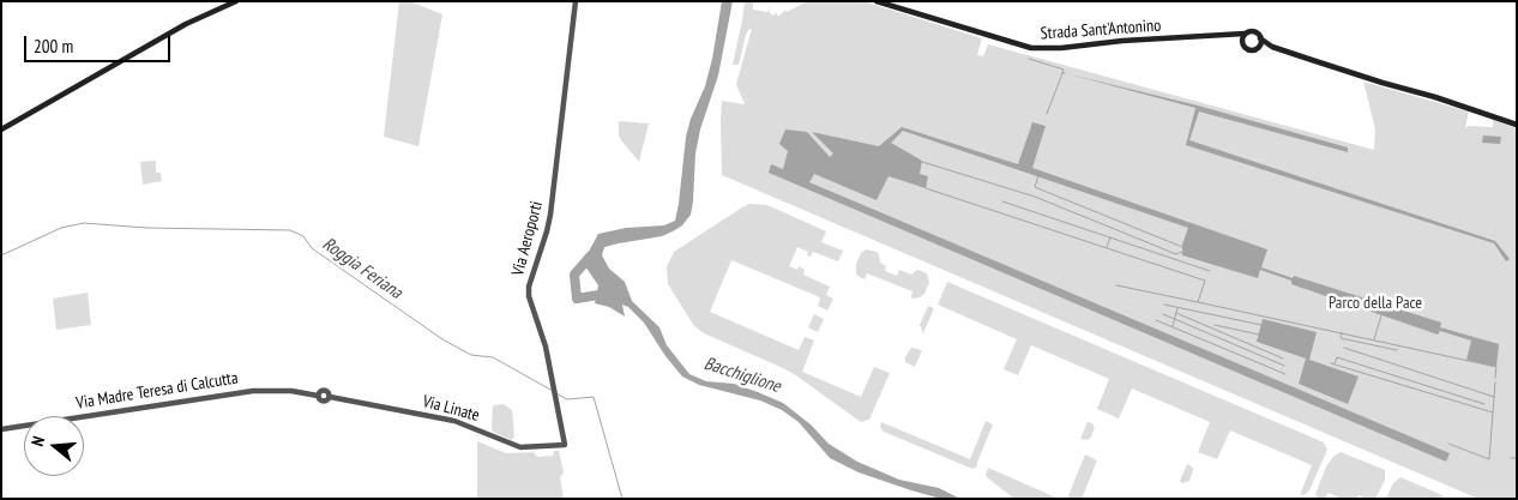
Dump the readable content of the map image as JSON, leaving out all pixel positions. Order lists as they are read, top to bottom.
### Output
{
  "streets": {
    "main road": ["Strada Sant'Antonino"],
    "street": ["Via Aeroporti", "Via Madre Teresa di Calcutta", "Via Linate"]
  },
  "crossings": [
    ["Via Aeroporti", "Via Linate"],
    ["Via Madre Teresa di Calcutta", "Via Linate"]
  ],
  "water": ["Roggia Feriana", "Bacchiglione"],
  "parks": ["Parco della Pace"],
  "scale_bar": "200 m",
  "north": "left"
}
